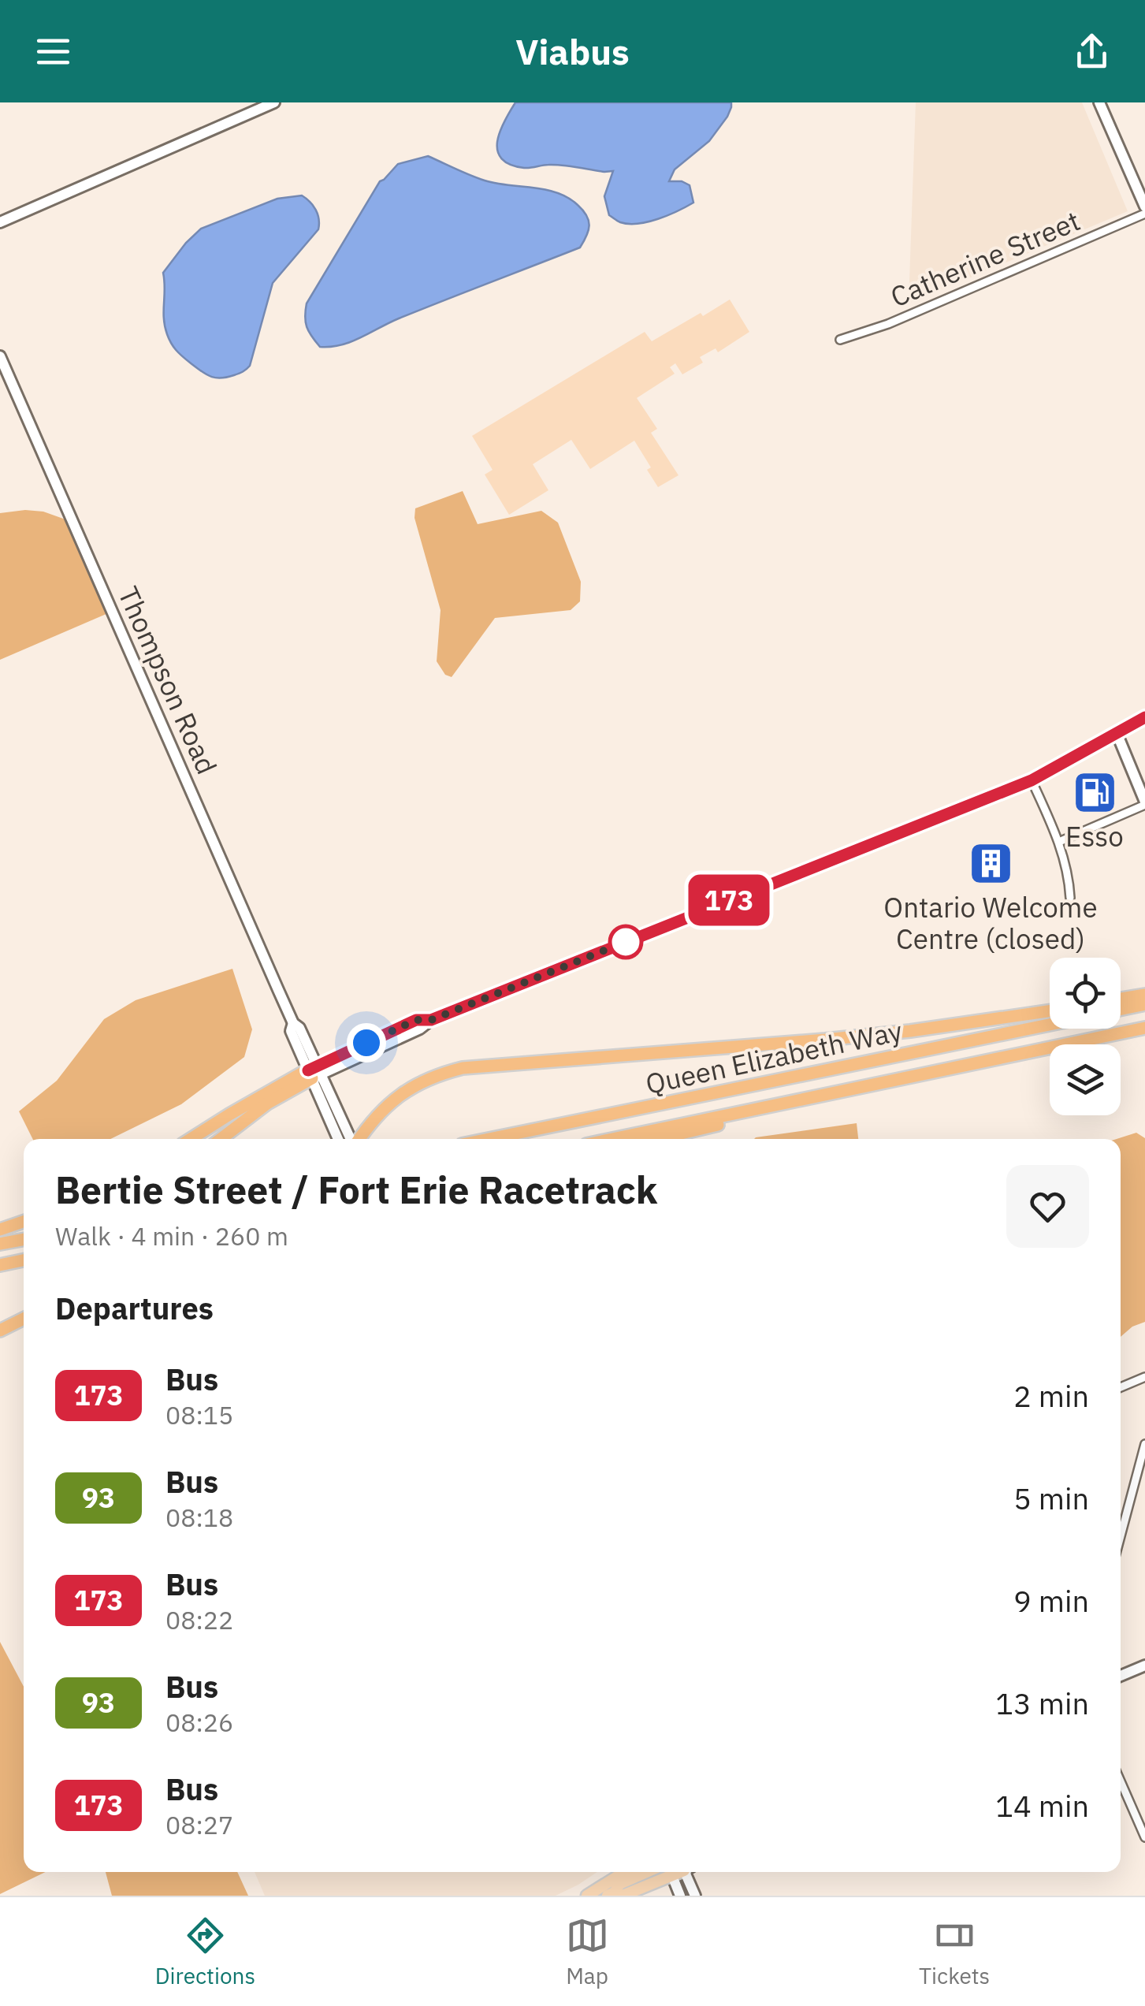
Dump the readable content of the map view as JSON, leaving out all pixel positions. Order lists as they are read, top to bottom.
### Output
{
  "streets": {
    "highway": ["Queen Elizabeth Way"],
    "main road": ["Thompson Road"],
    "street": ["Catherine Street"]
  },
  "places": {
    "fuel station": ["Esso"],
    "building": ["Ontario Welcome Centre (closed)"]
  },
  "lines": ["bus line 173"],
  "page": {
    "header": "Viabus",
    "on_map": "173",
    "heading": [
      ["Bertie Street / Fort Erie Racetrack", "Walk · 4 min · 260 m"],
      "Departures"
    ],
    "list": [
      {
        "mark": "173",
        "name": "Bus",
        "note": "08:15",
        "value": "2 min"
      },
      {
        "mark": "93",
        "name": "Bus",
        "note": "08:18",
        "value": "5 min"
      },
      {
        "mark": "173",
        "name": "Bus",
        "note": "08:22",
        "value": "9 min"
      },
      {
        "mark": "93",
        "name": "Bus",
        "note": "08:26",
        "value": "13 min"
      },
      {
        "mark": "173",
        "name": "Bus",
        "note": "08:27",
        "value": "14 min"
      }
    ],
    "tabs": ["Directions", "Map", "Tickets"]
  }
}
